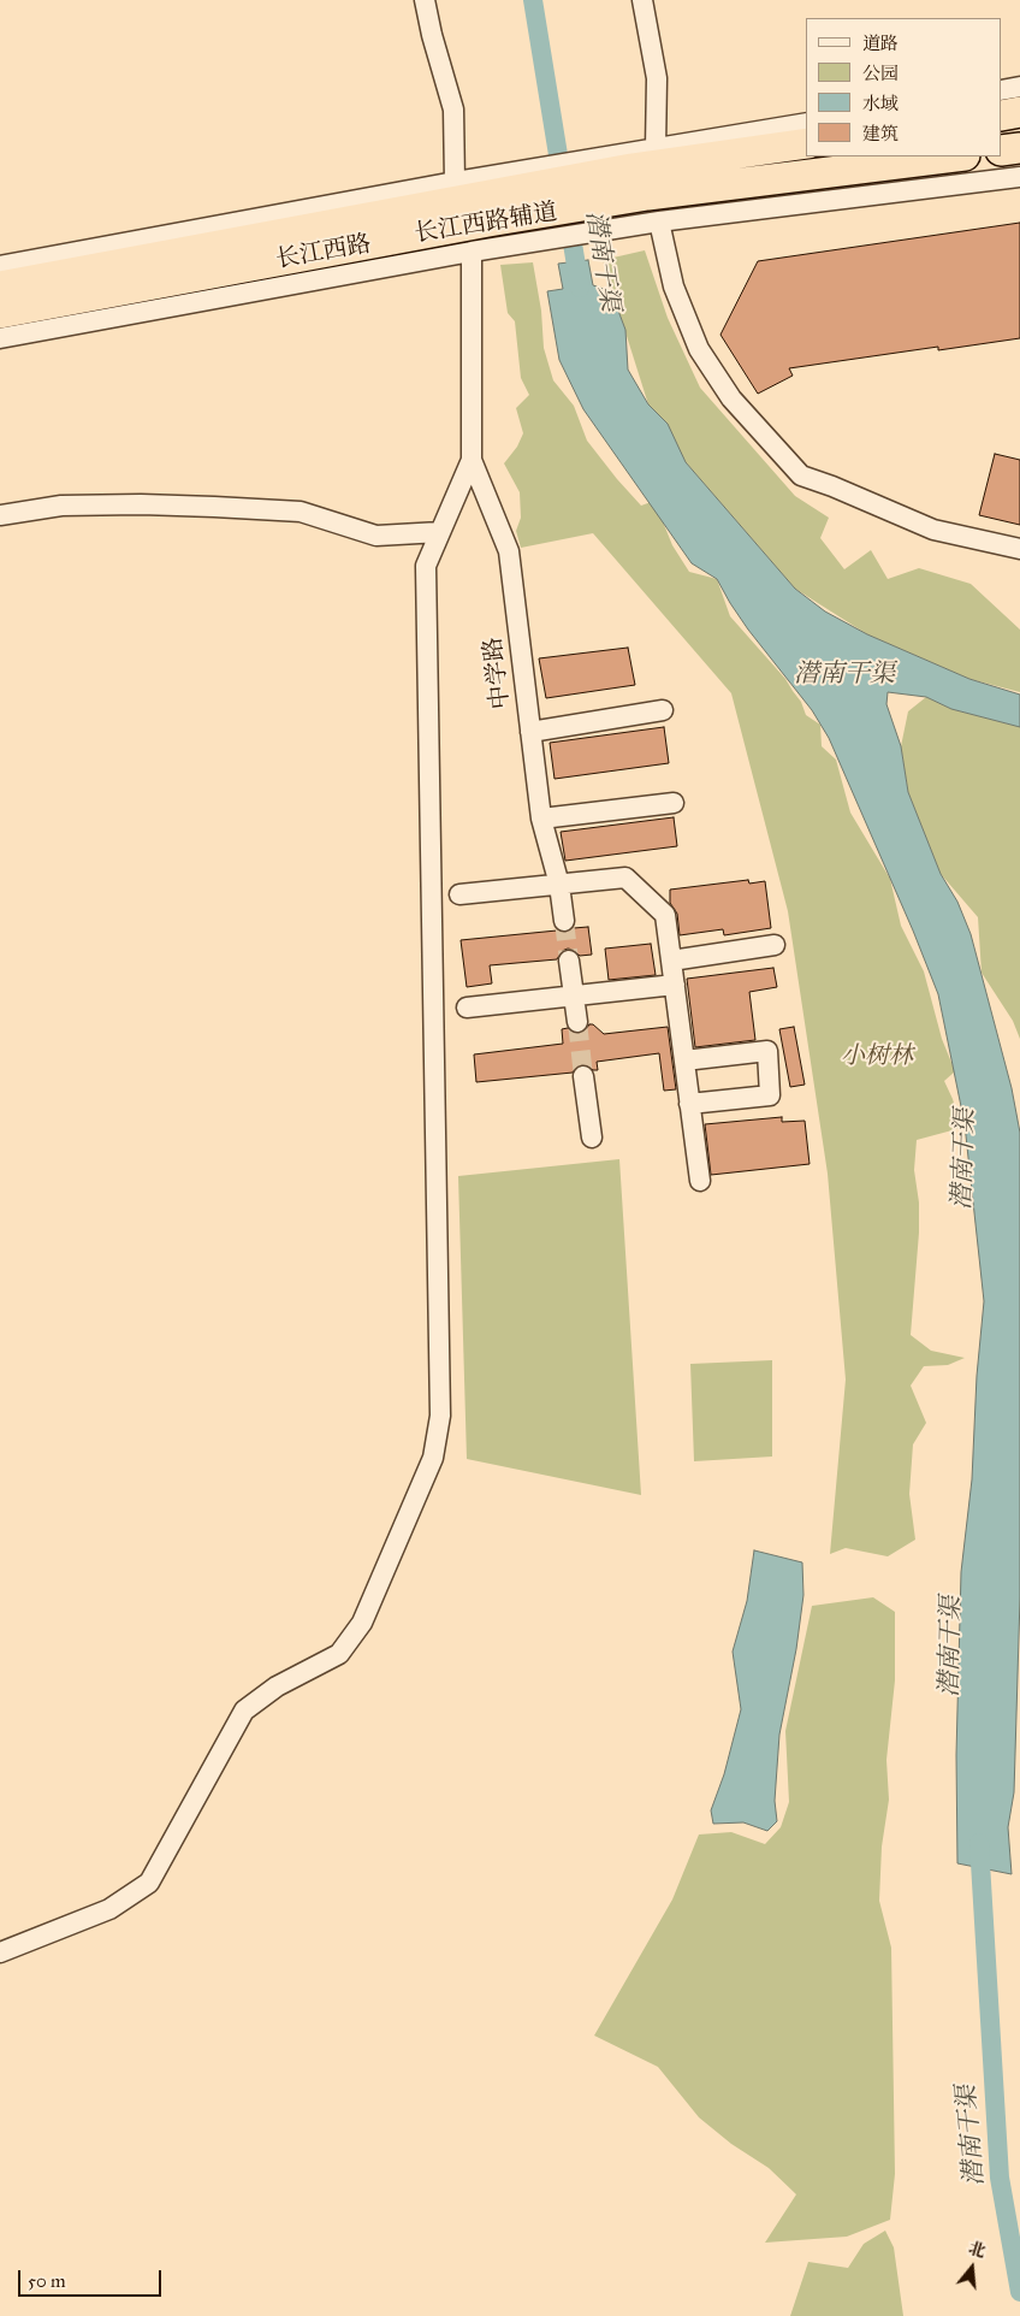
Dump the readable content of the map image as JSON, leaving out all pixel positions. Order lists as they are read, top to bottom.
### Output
{
  "streets": {
    "highway": ["长江西路"],
    "street": ["长江西路辅道", "中学路"]
  },
  "crossings": [
    ["长江西路辅道", "长江西路"]
  ],
  "water": ["潜南干渠"],
  "parks": ["小树林"],
  "legend": [
    "道路",
    "公园",
    "水域",
    "建筑"
  ],
  "scale_bar": "50 m",
  "north": "top"
}
